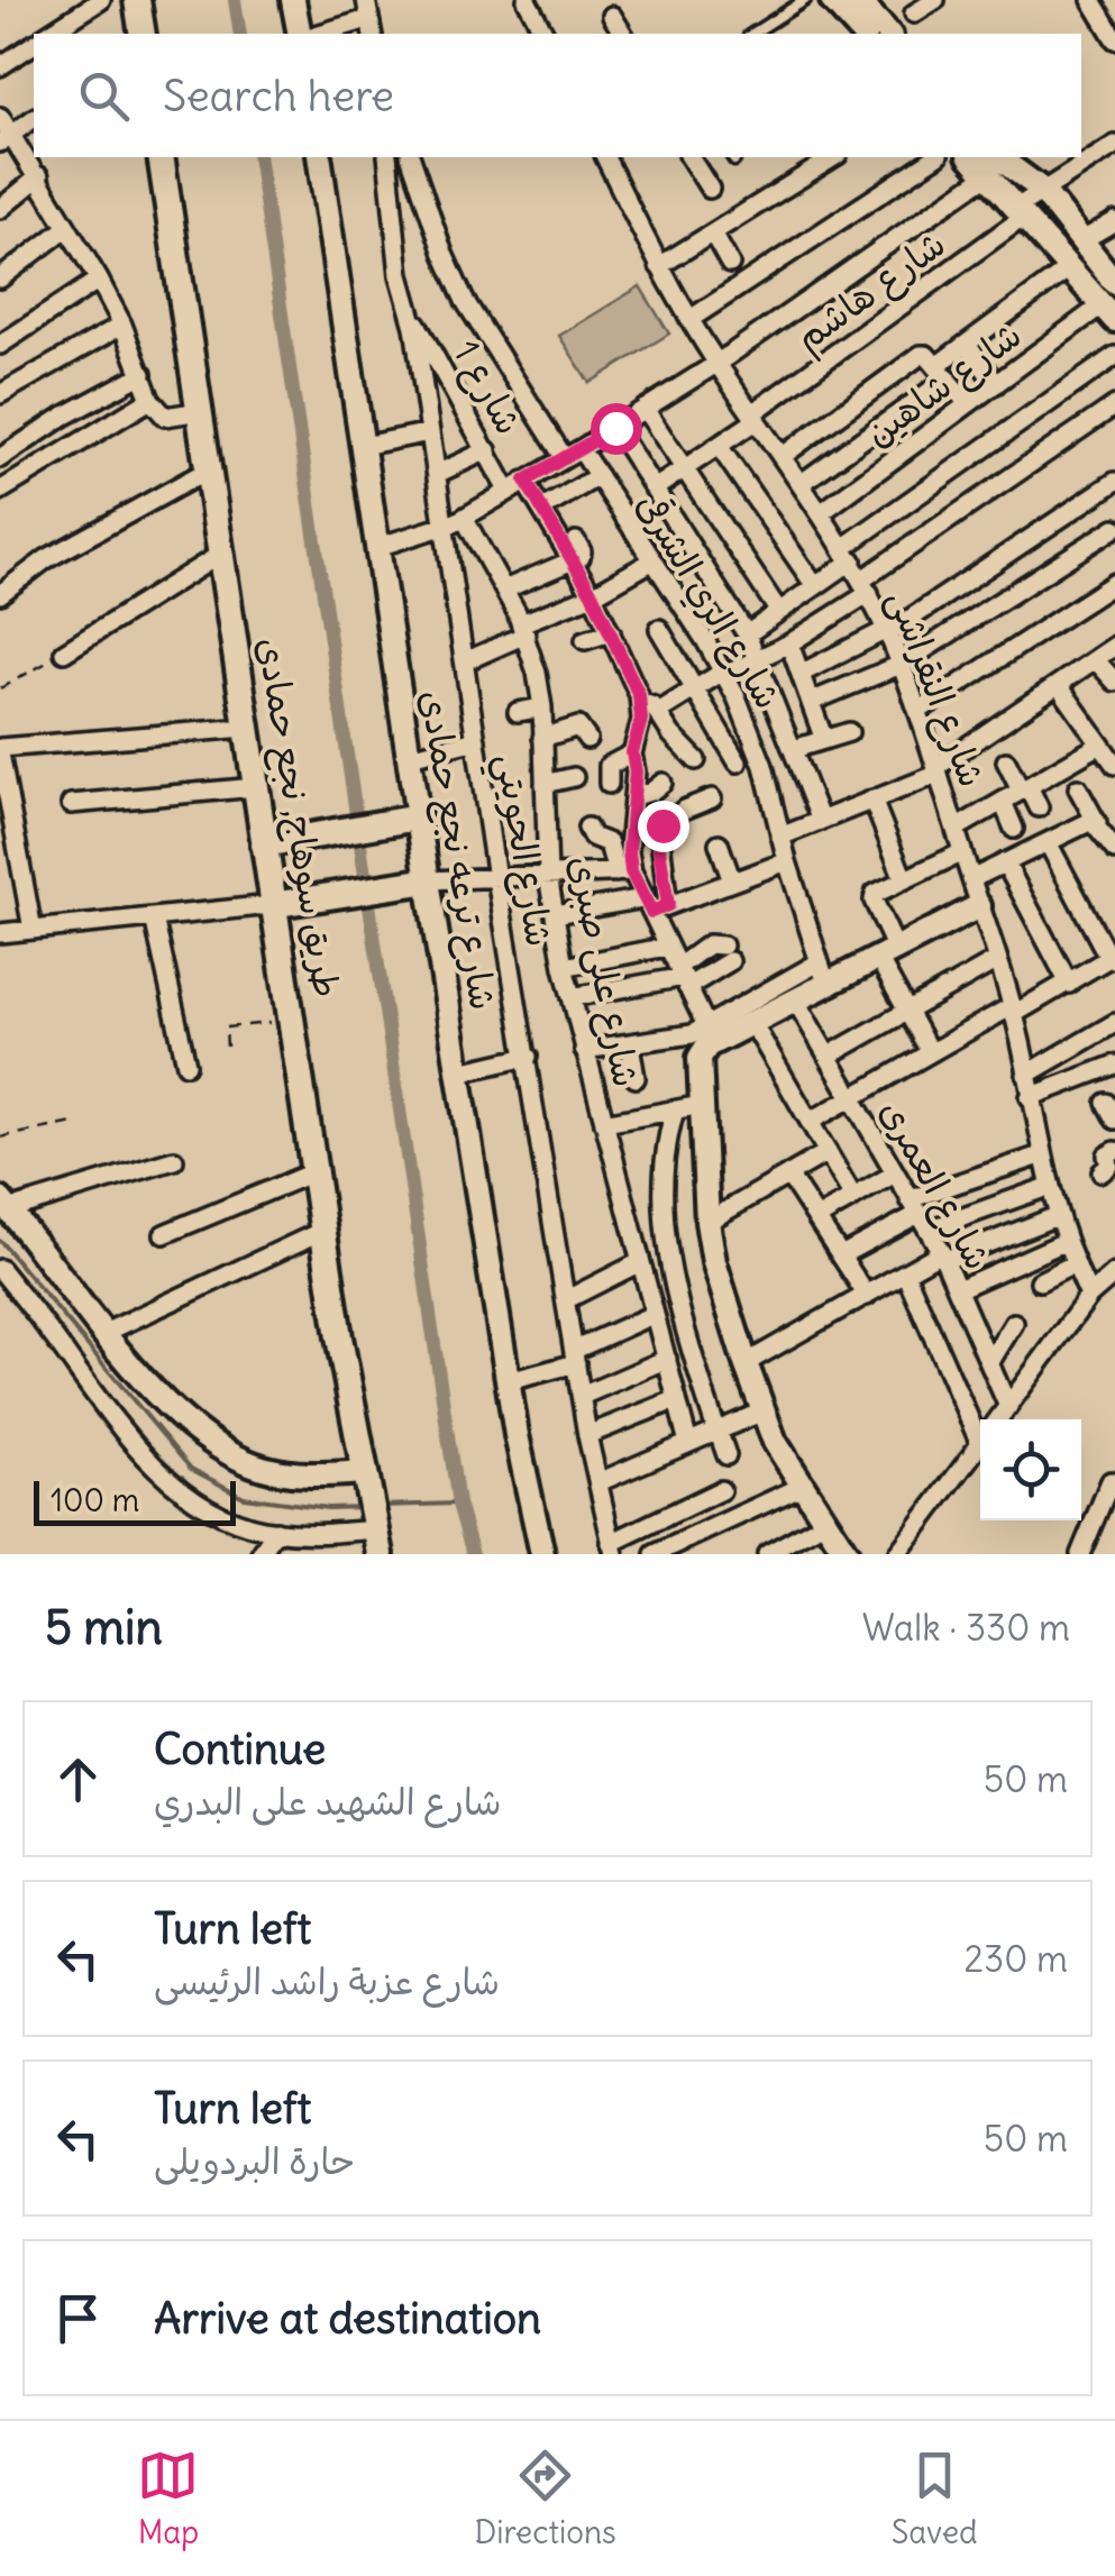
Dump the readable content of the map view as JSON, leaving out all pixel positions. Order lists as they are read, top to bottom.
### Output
{
  "streets": {
    "main road": ["طريق سوهاج, نجع حمادى"],
    "street": [
      "شارع هاشم",
      "شارع شاهين",
      "شارع 1",
      "شارع الري الشرقى",
      "شارع النقراشى",
      "شارع ترعه نجع حمادى",
      "شارع الحويتي",
      "شارع على صبرى",
      "شارع العمرى"
    ]
  },
  "crossings": [
    ["شارع هاشم", "شارع النقراشى"],
    ["شارع شاهين", "شارع النقراشى"],
    ["شارع 1", "شارع الحويتي"]
  ],
  "scale_bar": "100 m",
  "page": {
    "search": "Search here",
    "scale": "100 m",
    "heading": ["5 min", "Walk · 330 m"],
    "list": [
      ["Continue", "شارع الشهيد على البدري", "50 m"],
      ["Turn left", "شارع عزبة راشد الرئيسى", "230 m"],
      ["Turn left", "حارة البردويلى", "50 m"],
      "Arrive at destination"
    ],
    "nav": ["Map", "Directions", "Saved"]
  }
}
